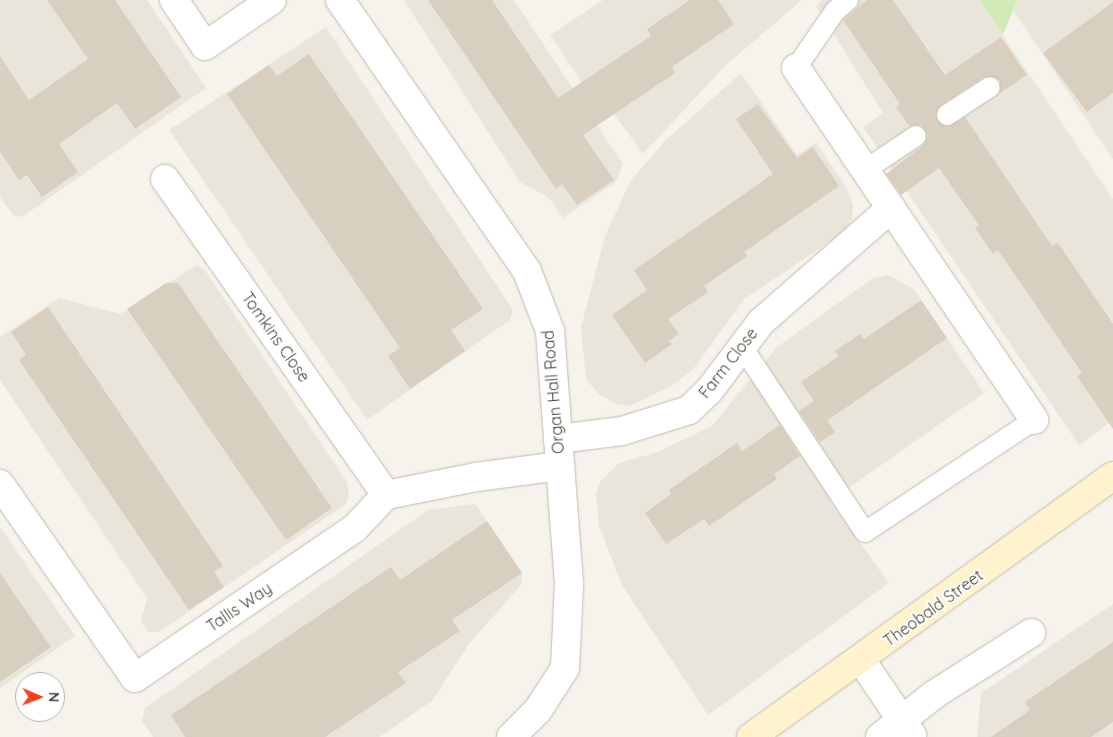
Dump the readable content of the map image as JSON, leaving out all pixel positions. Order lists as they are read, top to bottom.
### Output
{
  "streets": {
    "street": [
      "Tomkins Close",
      "Farm Close",
      "Organ Hall Road",
      "Tallis Way",
      "Theobald Street"
    ]
  },
  "crossings": [
    ["Tomkins Close", "Tallis Way"],
    ["Farm Close", "Organ Hall Road"]
  ],
  "north": "right"
}
